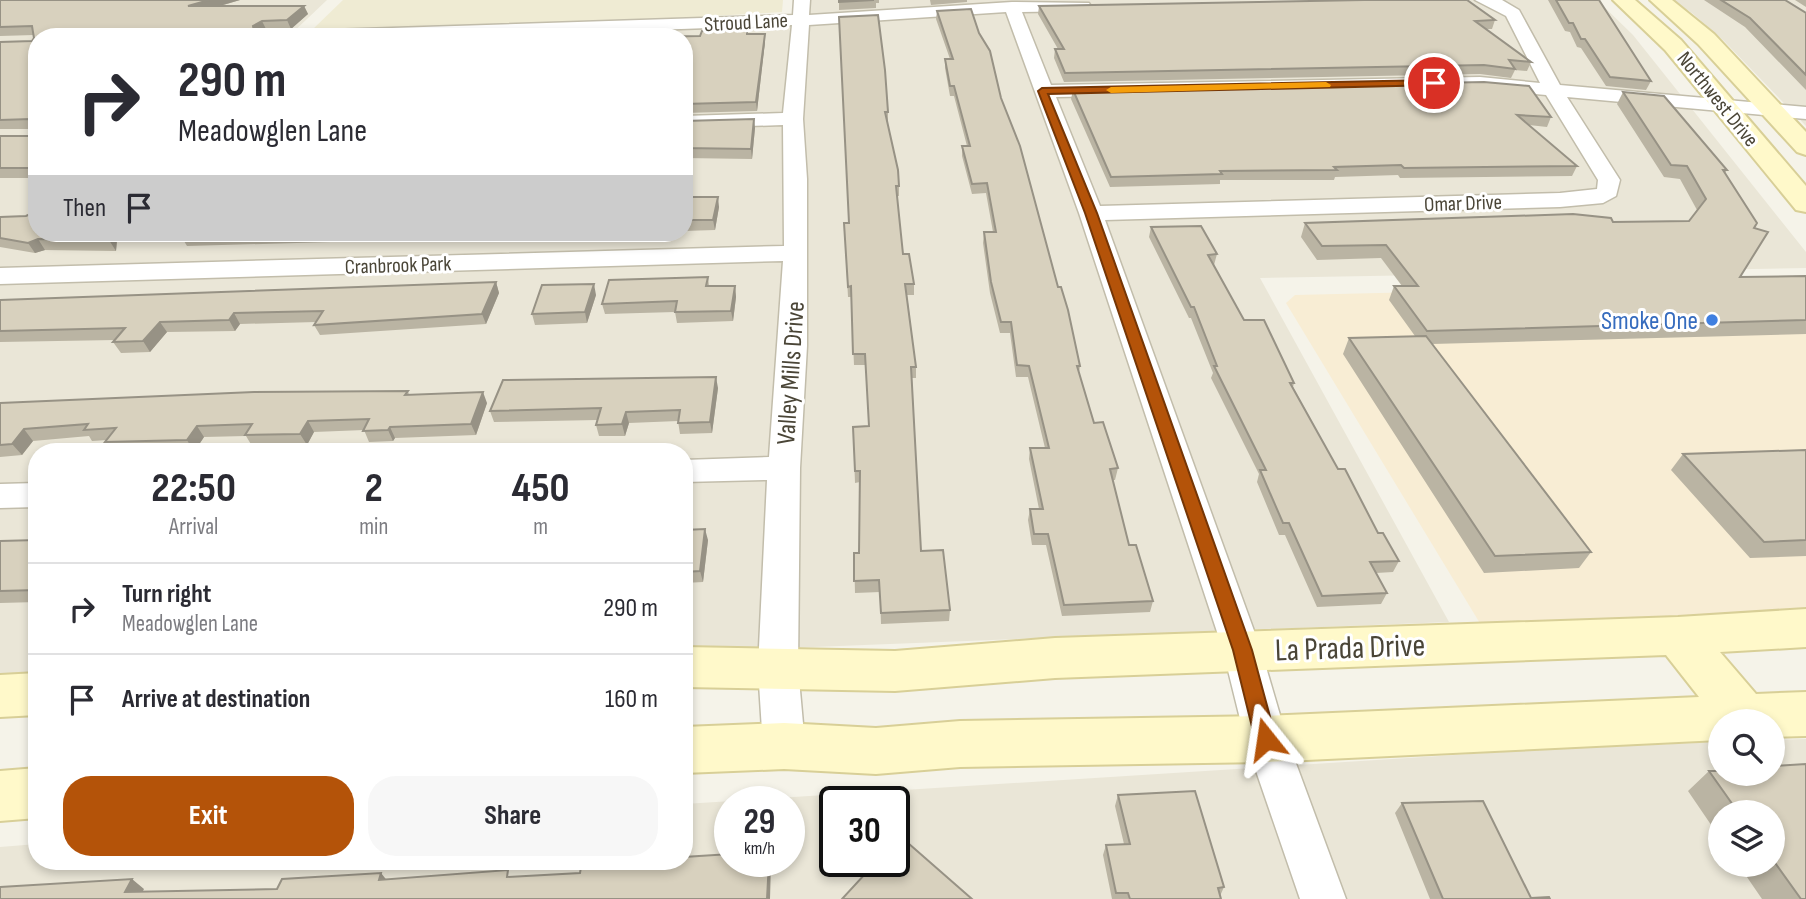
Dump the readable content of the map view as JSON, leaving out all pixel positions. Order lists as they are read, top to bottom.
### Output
{
  "streets": {
    "main road": ["Northwest Drive", "La Prada Drive"],
    "street": [
      "Stroud Lane",
      "Omar Drive",
      "Cranbrook Park",
      "Valley Mills Drive"
    ]
  },
  "crossings": [
    ["Stroud Lane", "Valley Mills Drive"],
    ["Cranbrook Park", "Valley Mills Drive"],
    ["Valley Mills Drive", "La Prada Drive"]
  ],
  "places": ["Smoke One"],
  "page": {
    "turn": ["290 m", "Meadowglen Lane"],
    "then": "Then",
    "eta": [
      "22:50",
      "Arrival",
      "2",
      "min",
      "450",
      "m"
    ],
    "list": [
      {
        "name": "Turn right",
        "note": "Meadowglen Lane",
        "value": "290 m"
      },
      {
        "name": "Arrive at destination",
        "value": "160 m"
      }
    ],
    "buttons": ["Exit", "Share"],
    "speed": "29 km/h",
    "limit": "30"
  }
}
